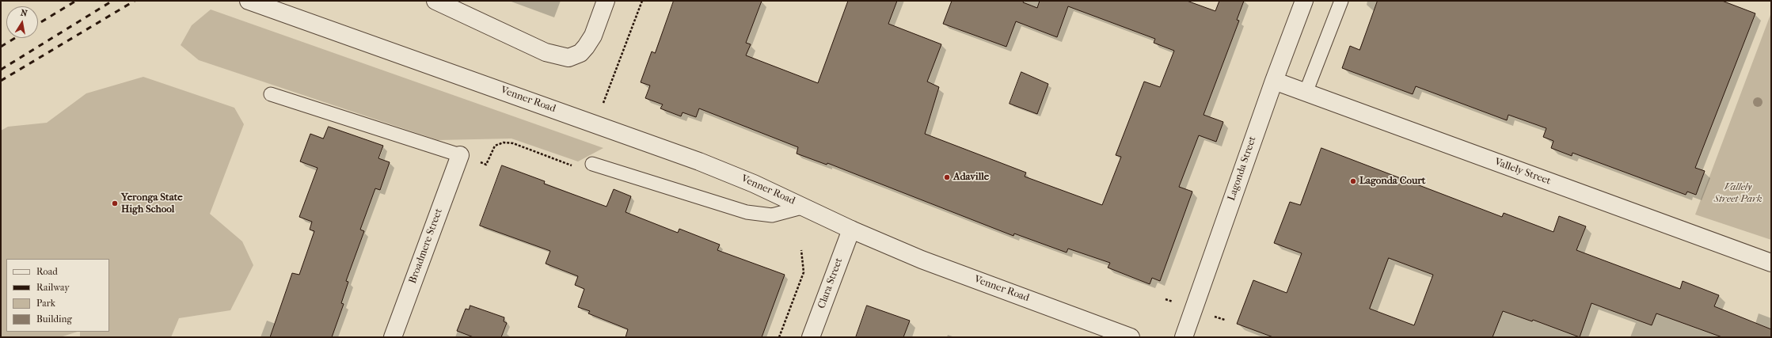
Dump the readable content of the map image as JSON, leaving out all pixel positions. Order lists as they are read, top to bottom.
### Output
{
  "streets": {
    "street": [
      "Venner Road",
      "Lagonda Street",
      "Vallely Street",
      "Broadmere Street",
      "Clara Street"
    ]
  },
  "crossings": [
    ["Venner Road", "Clara Street"],
    ["Lagonda Street", "Vallely Street"]
  ],
  "parks": ["Vallely Street Park"],
  "places": ["Adaville", "Lagonda Court", "Yeronga State High School"],
  "legend": [
    "Road",
    "Railway",
    "Park",
    "Building"
  ],
  "north": "top"
}
